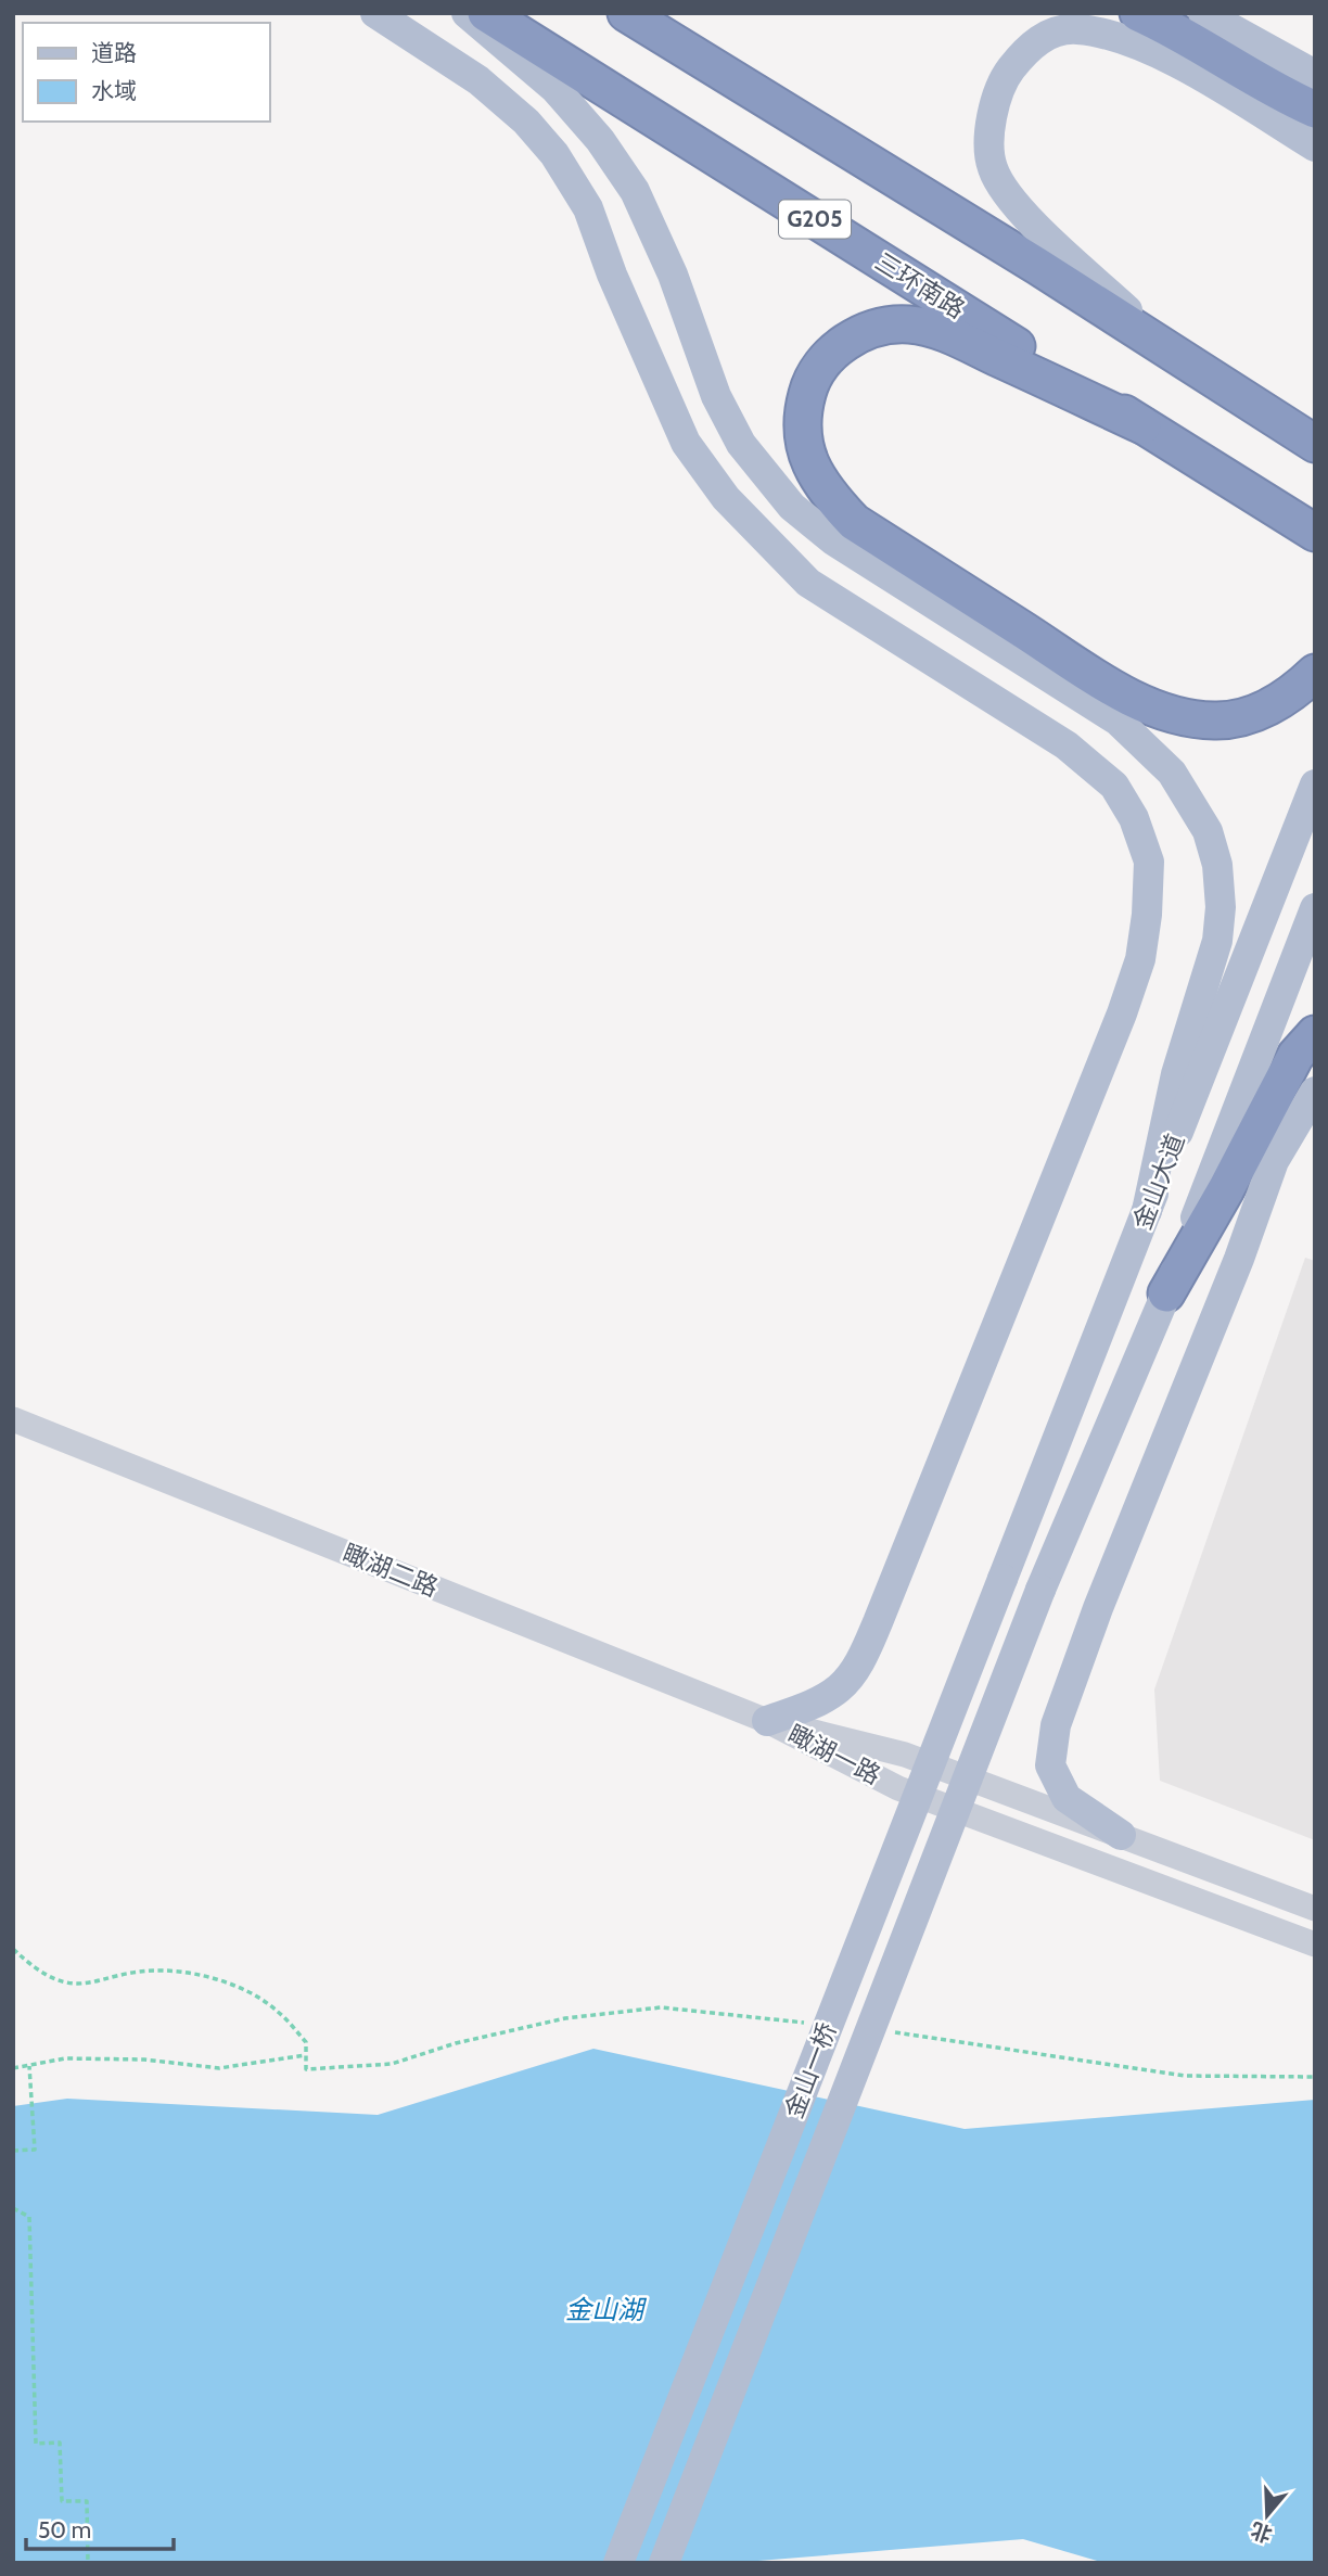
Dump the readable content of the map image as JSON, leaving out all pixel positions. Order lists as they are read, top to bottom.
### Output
{
  "streets": {
    "highway": ["G205", "三环南路"],
    "main road": ["金山大道", "金山一桥"],
    "street": ["瞰湖二路", "瞰湖一路"]
  },
  "crossings": [
    ["金山大道", "金山一桥"],
    ["瞰湖二路", "瞰湖一路"]
  ],
  "water": ["金山湖"],
  "legend": ["道路", "水域"],
  "scale_bar": "50 m",
  "north": "bottom"
}
